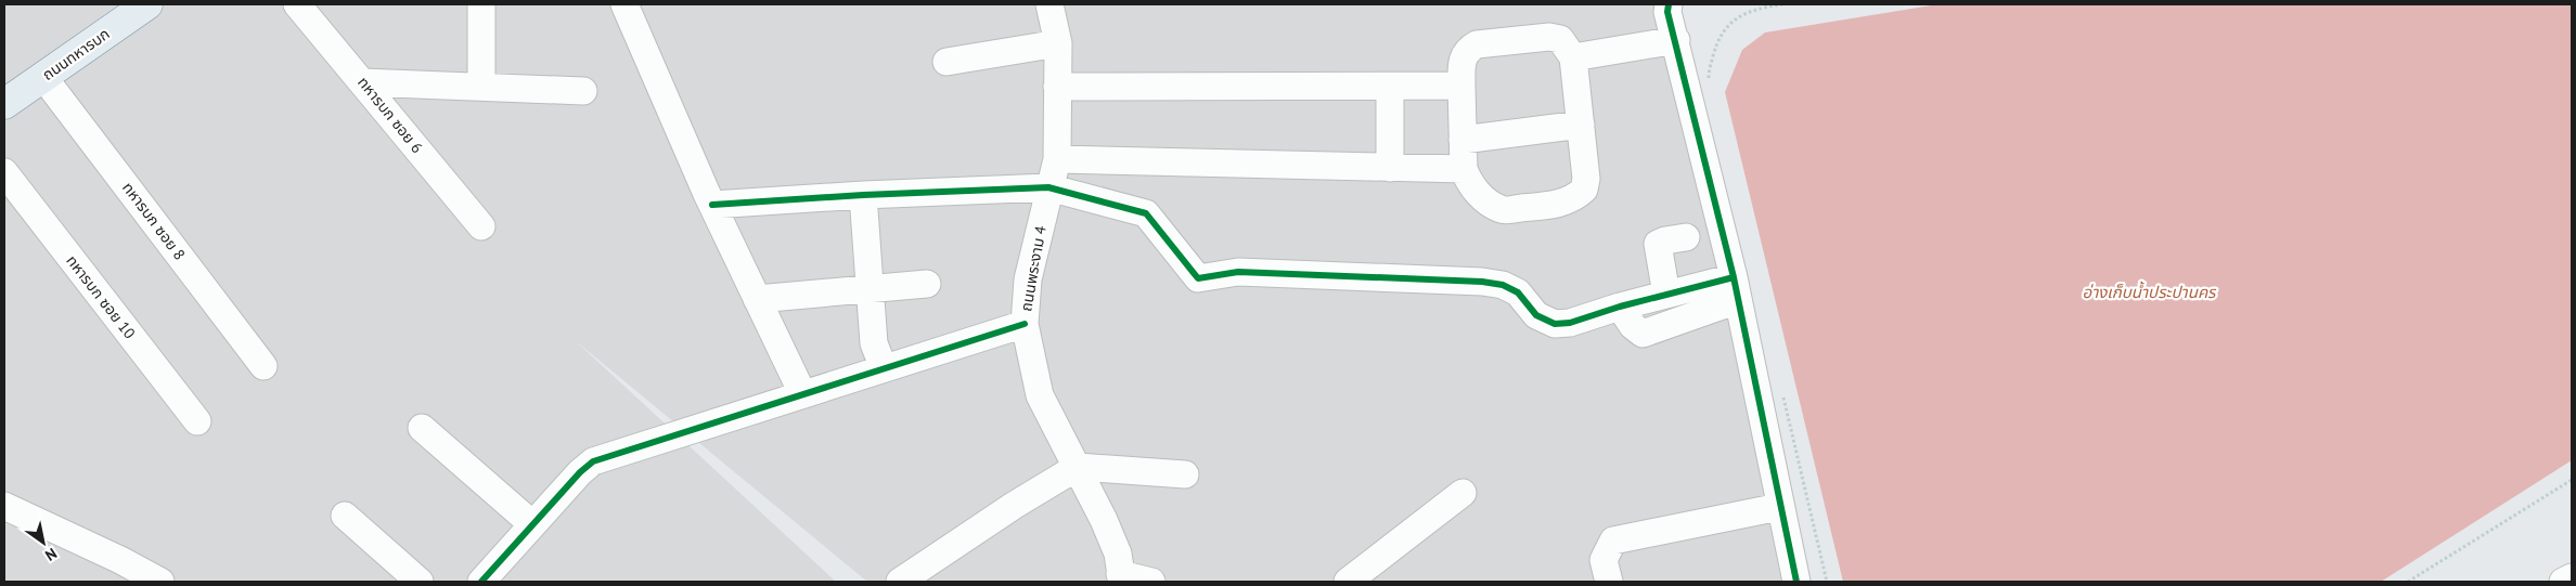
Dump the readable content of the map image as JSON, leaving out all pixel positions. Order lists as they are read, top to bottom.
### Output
{
  "streets": {
    "main road": ["ถนนทหารบก"],
    "street": [
      "ทหารบก ซอย 6",
      "ทหารบก ซอย 8",
      "ถนนพระงาม 4",
      "ทหารบก ซอย 10"
    ]
  },
  "crossings": [
    ["ถนนทหารบก", "ทหารบก ซอย 8"]
  ],
  "water": ["อ่างเก็บน้ำประปานคร"],
  "north": "bottom right"
}
